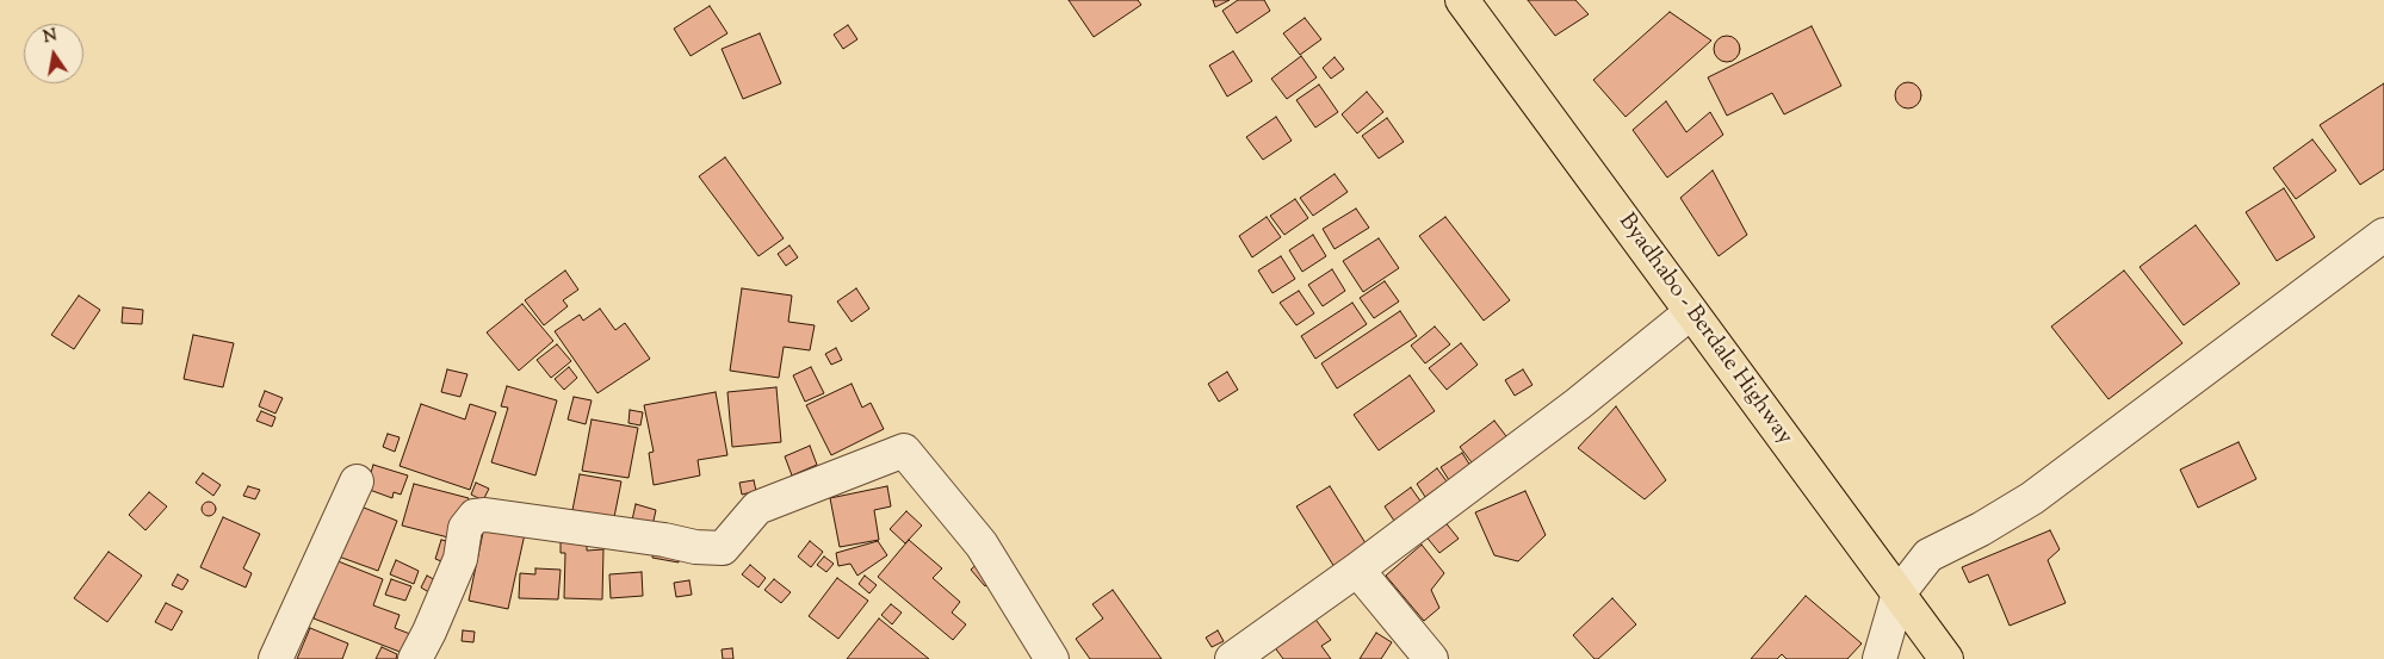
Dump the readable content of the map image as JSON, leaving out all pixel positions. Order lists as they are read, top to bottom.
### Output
{
  "streets": {
    "main road": ["Byadhabo - Berdale Highway"]
  },
  "north": "top"
}
